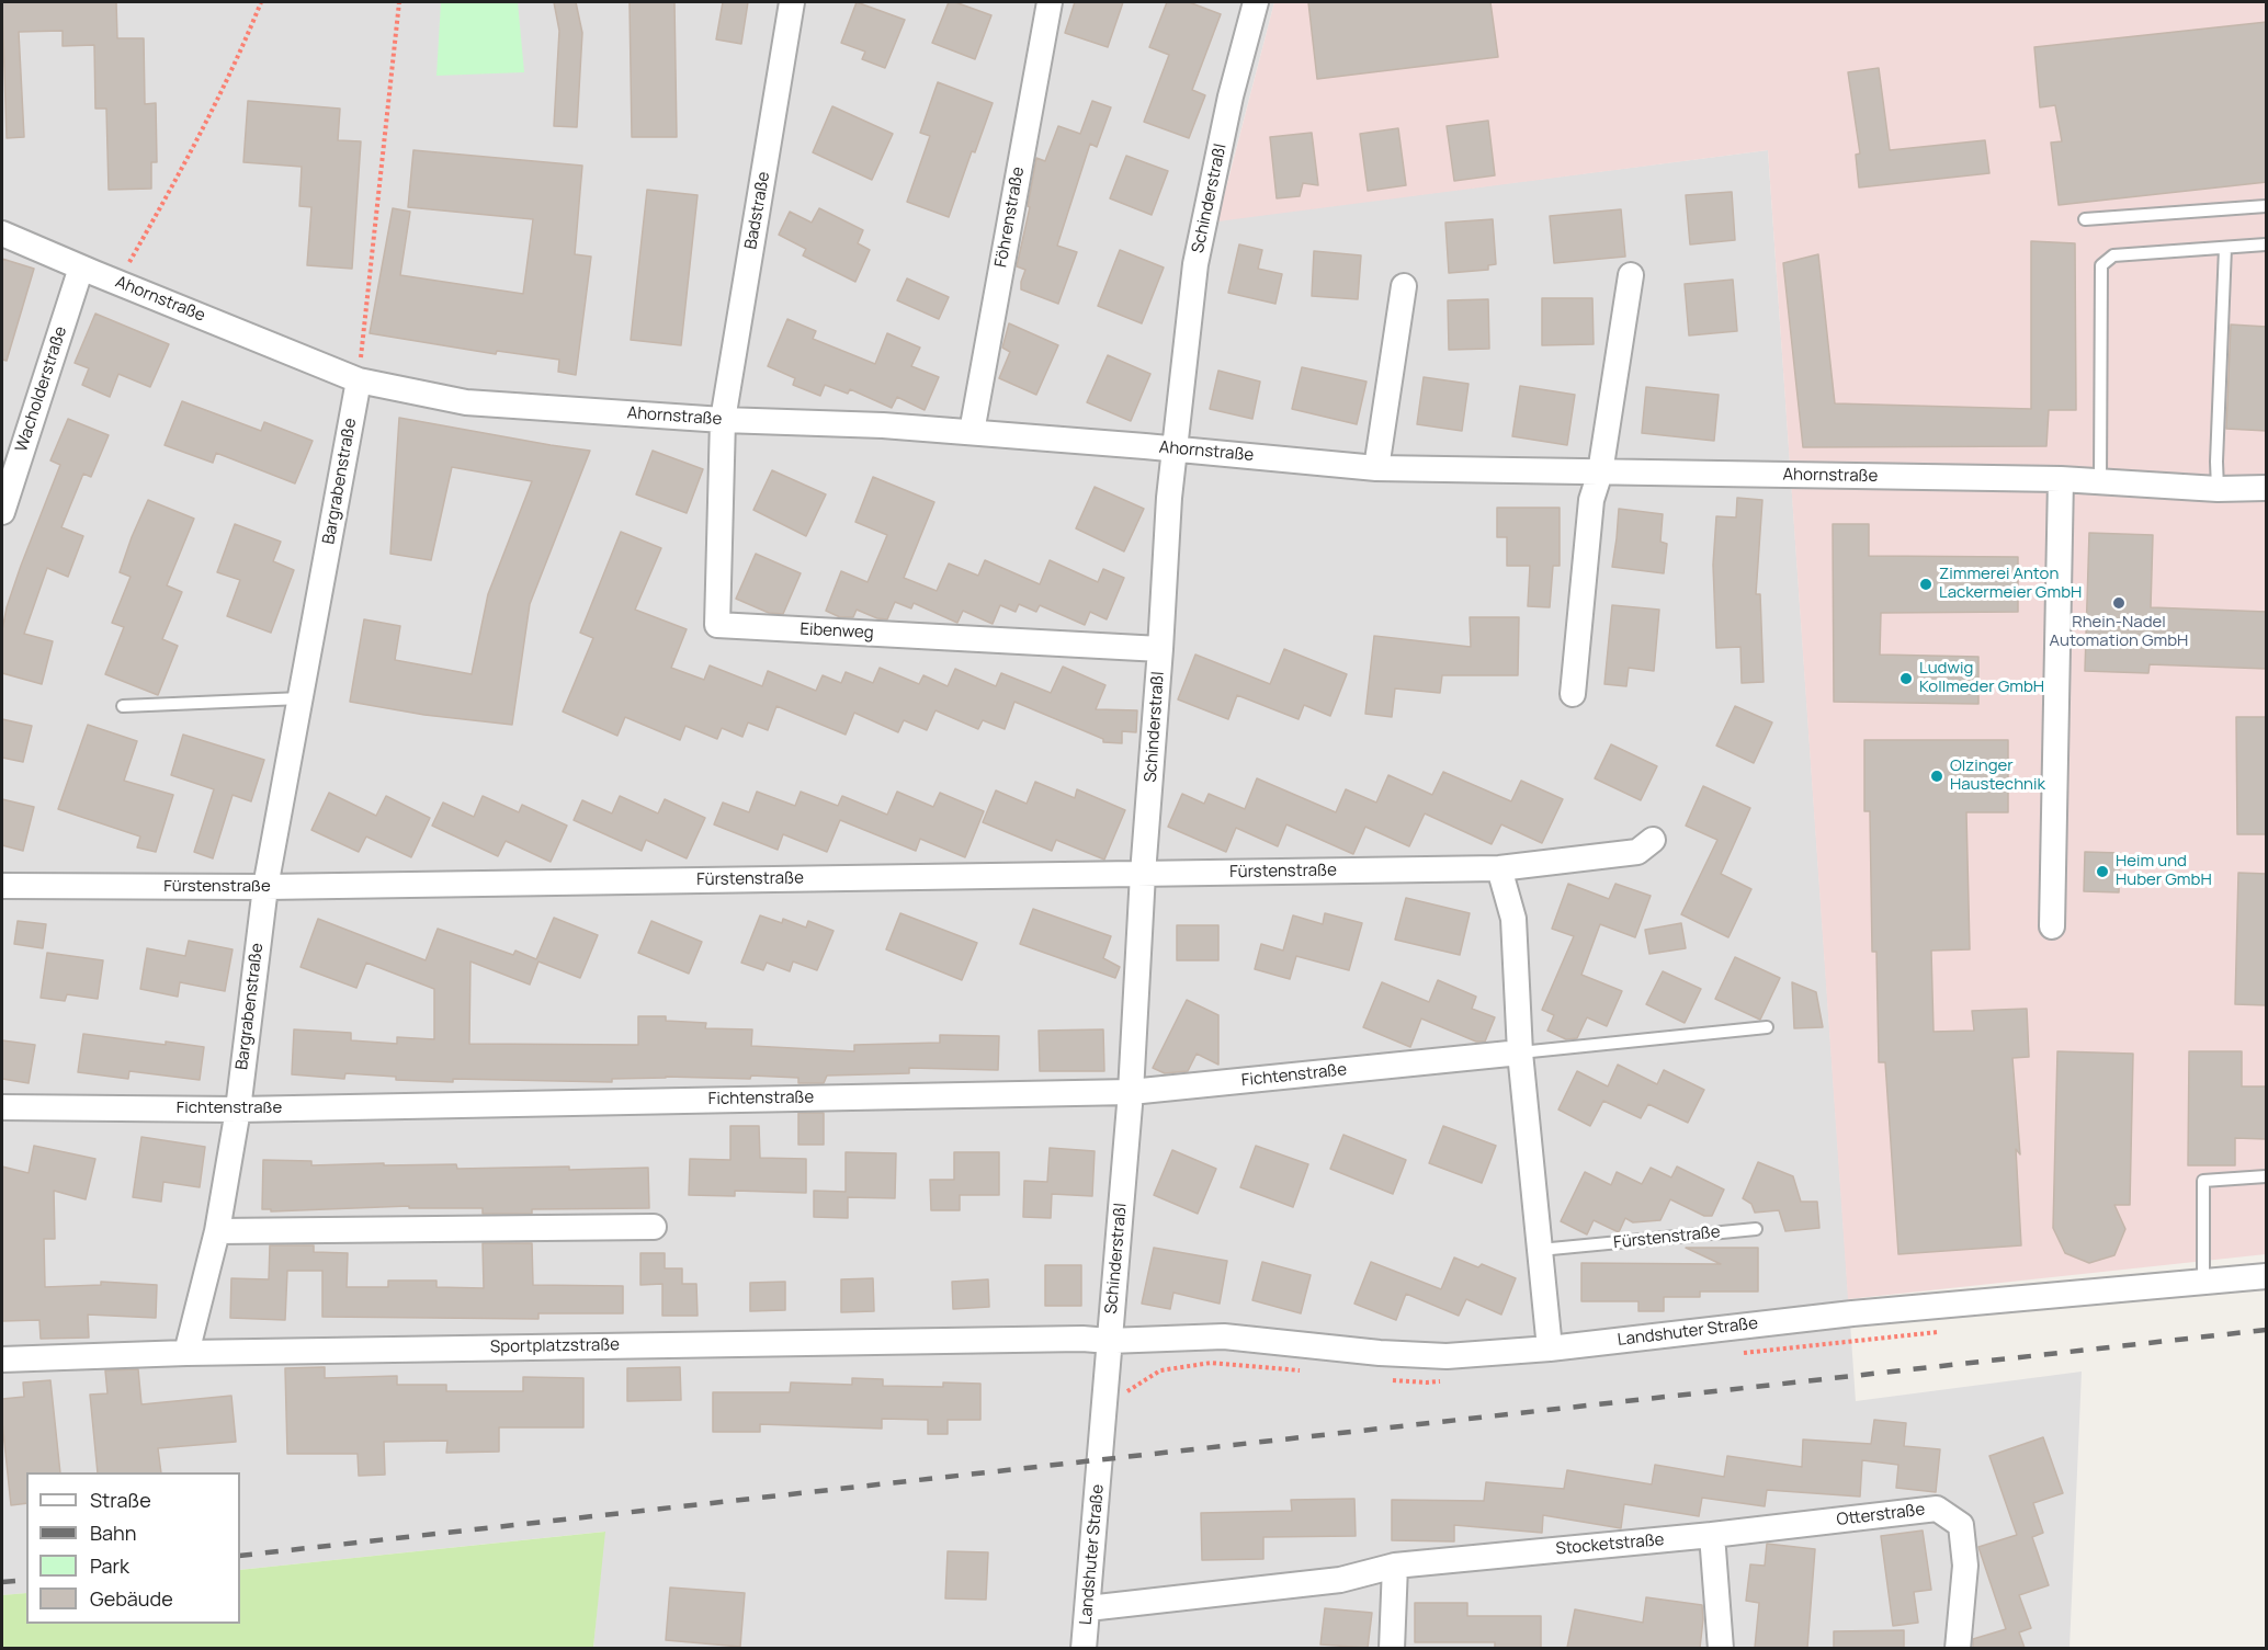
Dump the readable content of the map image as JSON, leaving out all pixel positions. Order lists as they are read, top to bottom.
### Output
{
  "streets": {
    "street": [
      "Schinderstraßl",
      "Badstraße",
      "Föhrenstraße",
      "Ahornstraße",
      "Wacholderstraße",
      "Bargrabenstraße",
      "Eibenweg",
      "Fürstenstraße",
      "Fichtenstraße",
      "Landshuter Straße",
      "Sportplatzstraße",
      "Otterstraße",
      "Stocketstraße"
    ]
  },
  "crossings": [
    ["Schinderstraßl", "Ahornstraße"],
    ["Schinderstraßl", "Eibenweg"],
    ["Schinderstraßl", "Fürstenstraße"],
    ["Schinderstraßl", "Fichtenstraße"],
    ["Schinderstraßl", "Landshuter Straße"],
    ["Schinderstraßl", "Sportplatzstraße"],
    ["Badstraße", "Ahornstraße"],
    ["Badstraße", "Eibenweg"],
    ["Föhrenstraße", "Ahornstraße"],
    ["Ahornstraße", "Wacholderstraße"],
    ["Ahornstraße", "Bargrabenstraße"],
    ["Ahornstraße", "Eibenweg"],
    ["Bargrabenstraße", "Fürstenstraße"],
    ["Bargrabenstraße", "Fichtenstraße"],
    ["Bargrabenstraße", "Sportplatzstraße"],
    ["Landshuter Straße", "Sportplatzstraße"],
    ["Landshuter Straße", "Stocketstraße"],
    ["Otterstraße", "Stocketstraße"]
  ],
  "places": [
    "Zimmerei Anton Lackermeier GmbH",
    "Rhein-Nadel Automation GmbH",
    "Ludwig Kollmeder GmbH",
    "Olzinger Haustechnik",
    "Heim und Huber GmbH"
  ],
  "legend": [
    "Straße",
    "Bahn",
    "Park",
    "Gebäude"
  ]
}
